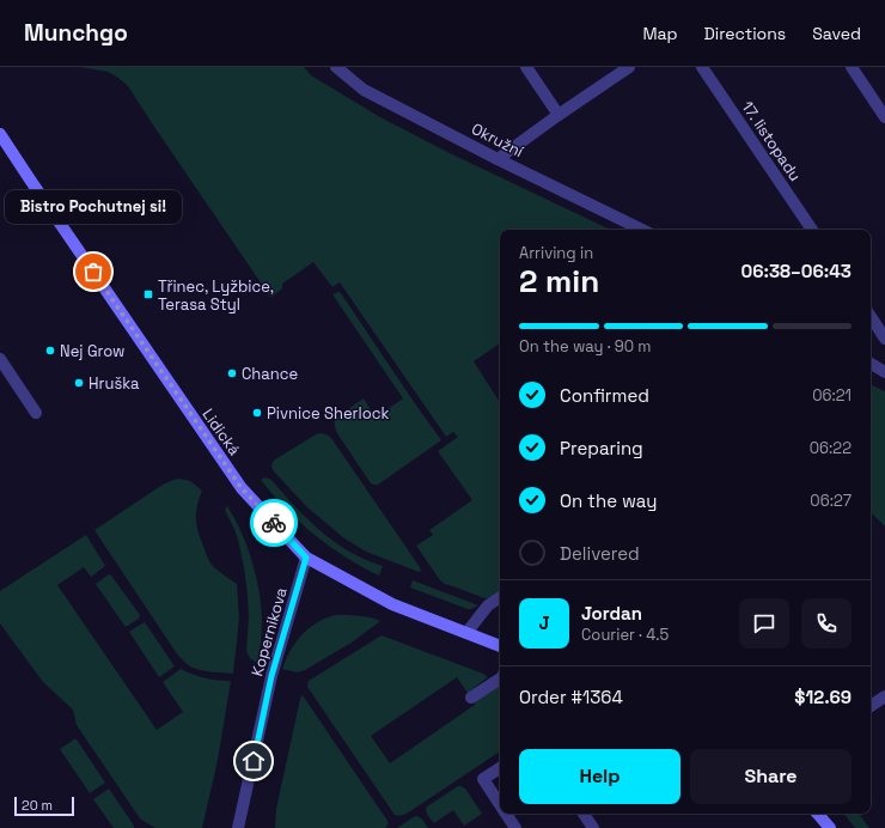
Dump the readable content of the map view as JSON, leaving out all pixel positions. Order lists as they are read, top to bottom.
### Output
{
  "streets": {
    "street": [
      "Okružní",
      "17. listopadu",
      "Lidická",
      "Kopernikova"
    ]
  },
  "crossings": [
    ["Lidická", "Kopernikova"]
  ],
  "places": {
    "other": [
      "Bistro Pochutnej si!",
      "Nej Grow",
      "Chance",
      "Hruška",
      "Pivnice Sherlock"
    ],
    "transit": ["Třinec, Lyžbice, Terasa Styl"]
  },
  "scale_bar": "20 m",
  "page": {
    "header": "Munchgo",
    "nav": ["Map", "Directions", "Saved"],
    "bubble": "Bistro Pochutnej si!",
    "heading": ["2 min", "Arriving in", "06:38–06:43"],
    "panel": [
      "Jordan",
      "Courier · 4.5",
      "Order #1364",
      "$12.69"
    ],
    "bar": "On the way · 90 m",
    "list": [
      ["Confirmed", "06:21"],
      ["Preparing", "06:22"],
      ["On the way", "06:27"],
      "Delivered"
    ],
    "round": "J",
    "buttons": ["Help", "Share"],
    "scale": "20 m"
  }
}
